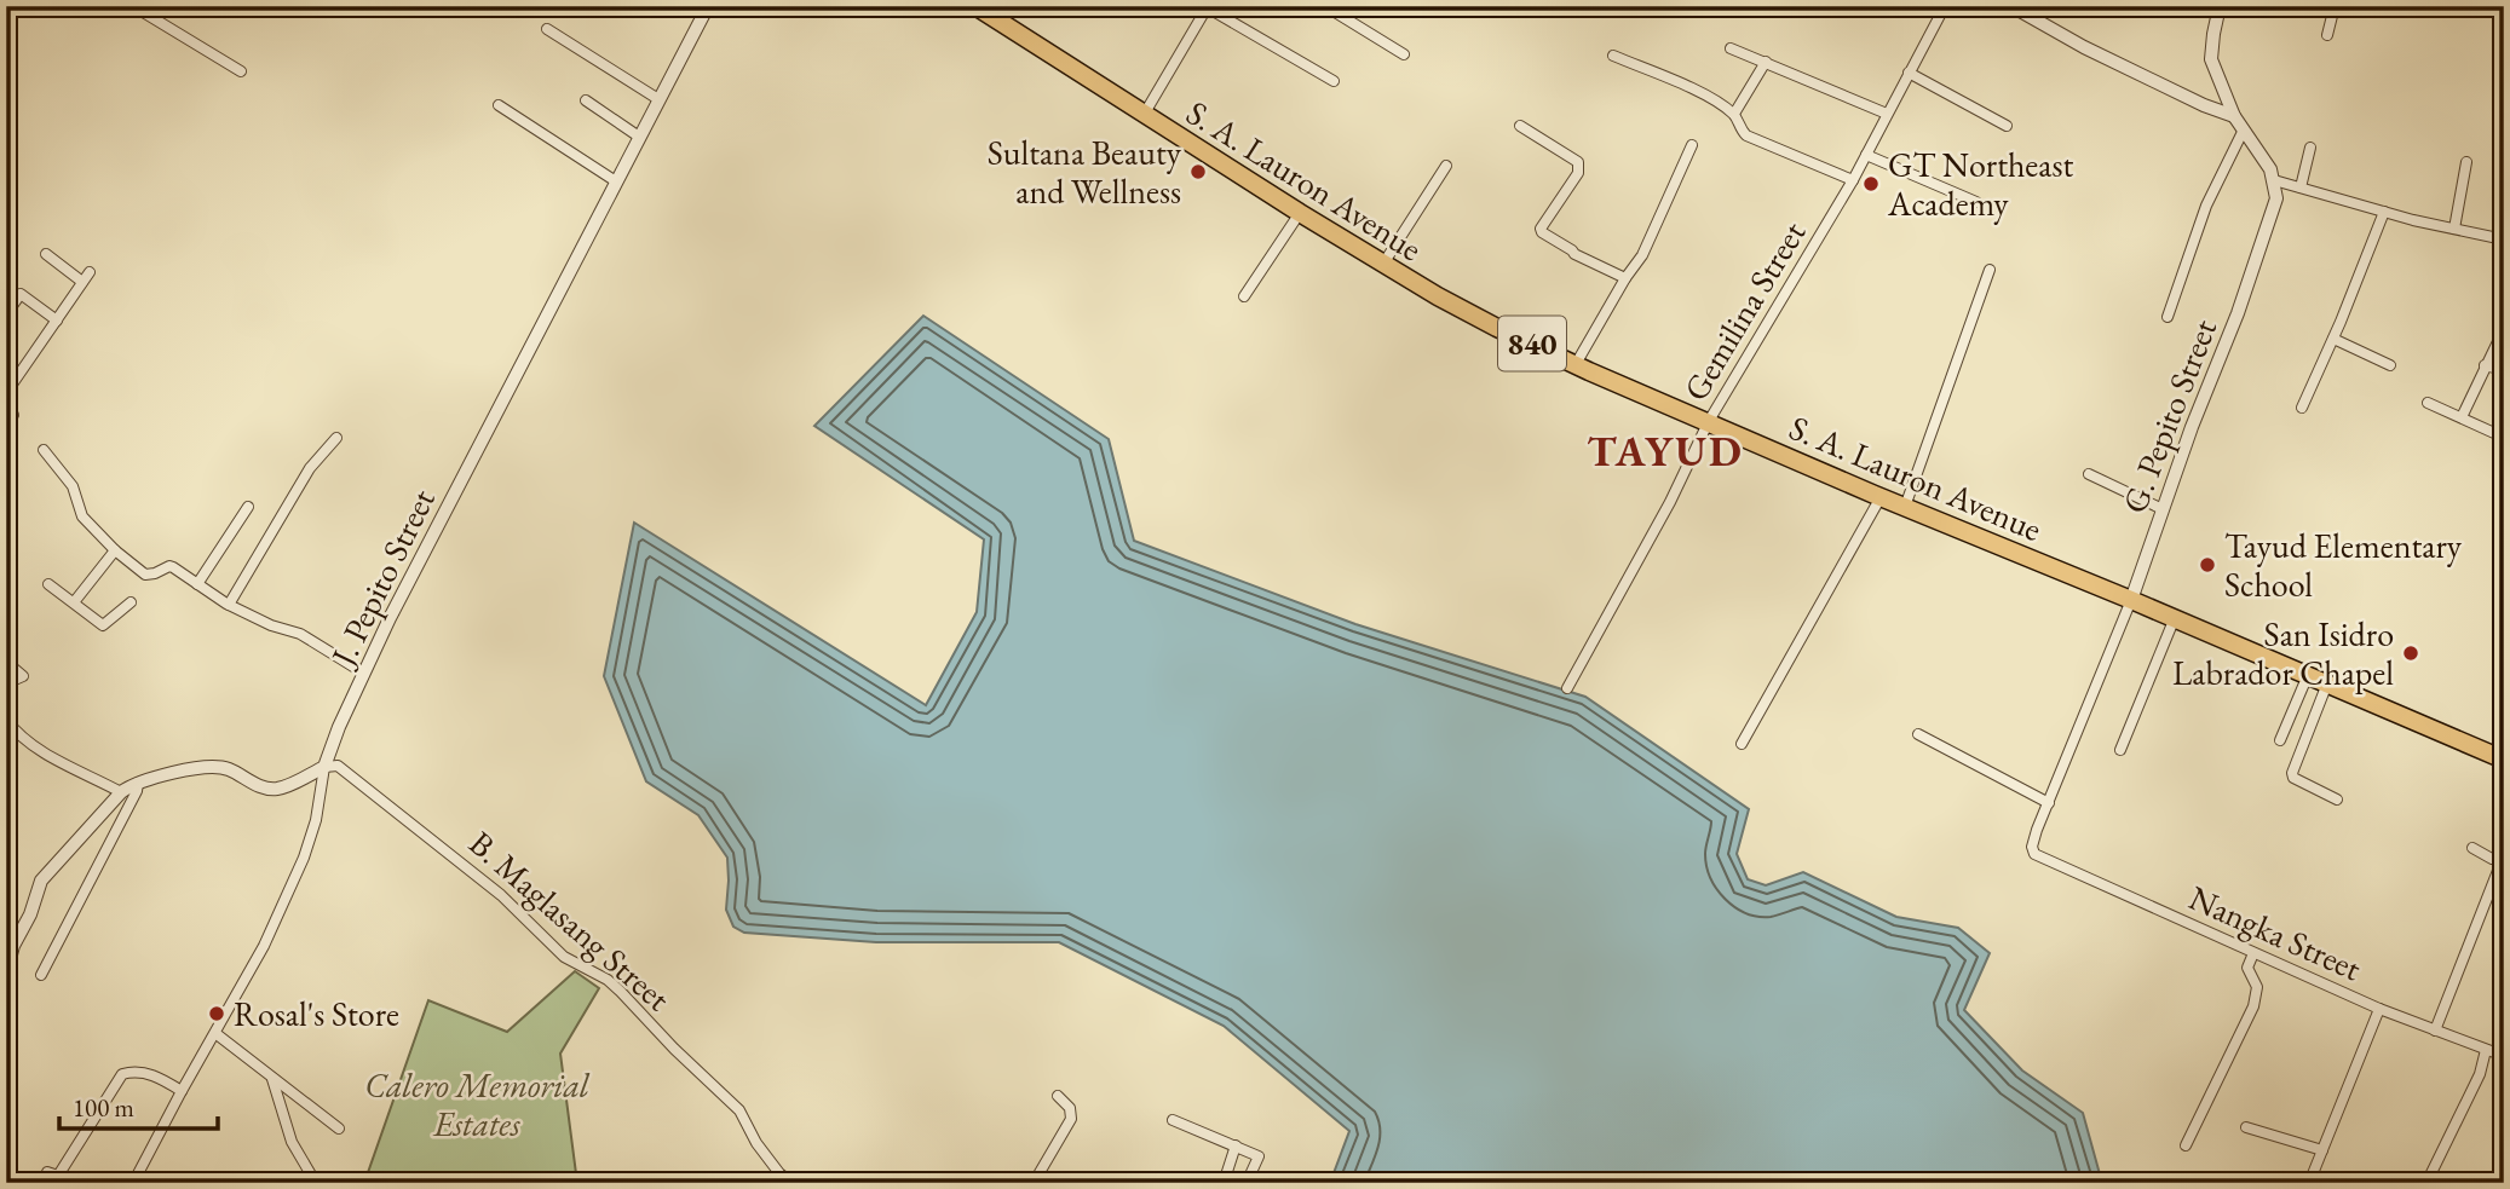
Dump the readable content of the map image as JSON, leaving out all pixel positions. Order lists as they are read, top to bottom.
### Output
{
  "streets": {
    "highway": ["S. A. Lauron Avenue", "840"],
    "street": [
      "Gemilina Street",
      "G. Pepito Street",
      "J. Pepito Street",
      "B. Maglasang Street",
      "Nangka Street"
    ]
  },
  "crossings": [
    ["S. A. Lauron Avenue", "Gemilina Street"],
    ["S. A. Lauron Avenue", "G. Pepito Street"],
    ["G. Pepito Street", "Nangka Street"],
    ["J. Pepito Street", "B. Maglasang Street"]
  ],
  "districts": ["TAYUD"],
  "parks": ["Calero Memorial Estates"],
  "places": [
    "Sultana Beauty and Wellness",
    "GT Northeast Academy",
    "Tayud Elementary School",
    "San Isidro Labrador Chapel",
    "Rosal's Store"
  ],
  "scale_bar": "100 m"
}
